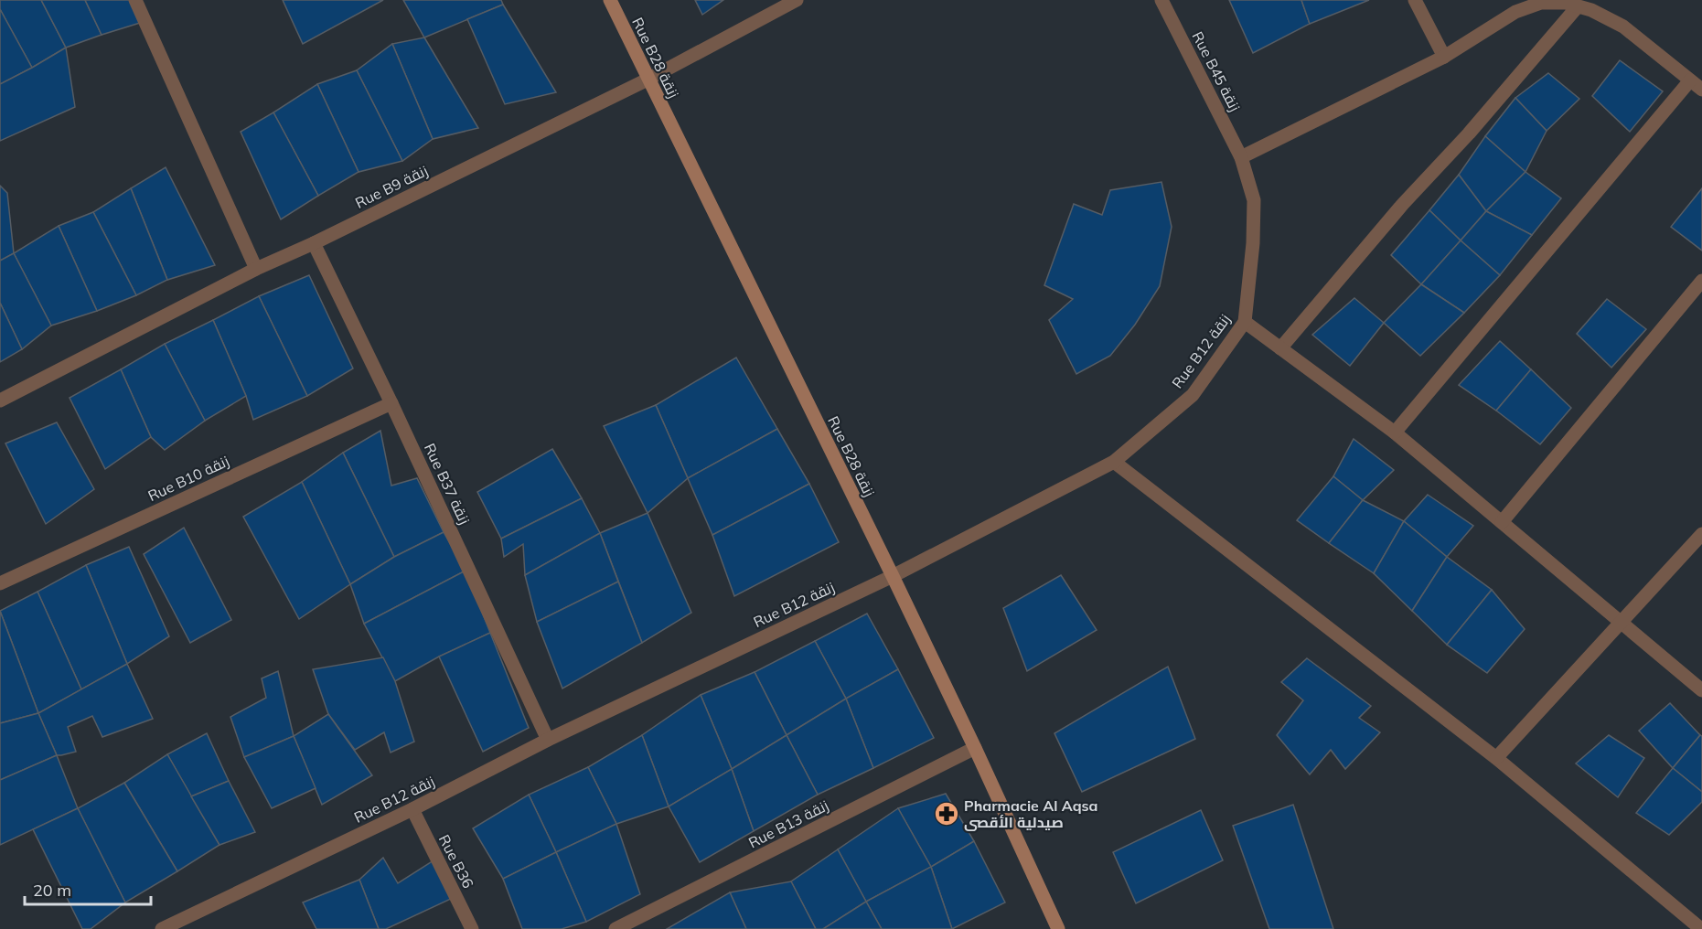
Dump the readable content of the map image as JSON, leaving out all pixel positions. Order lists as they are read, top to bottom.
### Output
{
  "streets": {
    "street": [
      "Rue B28 زنقة",
      "Rue B45 زنقة",
      "Rue B9 زنقة",
      "Rue B12 زنقة",
      "Rue B10 زنقة",
      "Rue B37 زنقة",
      "Rue B13 زنقة",
      "Rue B36"
    ]
  },
  "crossings": [
    ["Rue B28 زنقة", "Rue B9 زنقة"],
    ["Rue B28 زنقة", "Rue B12 زنقة"],
    ["Rue B28 زنقة", "Rue B13 زنقة"],
    ["Rue B45 زنقة", "Rue B12 زنقة"],
    ["Rue B9 زنقة", "Rue B37 زنقة"],
    ["Rue B12 زنقة", "Rue B37 زنقة"],
    ["Rue B12 زنقة", "Rue B36"],
    ["Rue B10 زنقة", "Rue B37 زنقة"]
  ],
  "places": {
    "pharmacy": ["Pharmacie Al Aqsa صيدلية الأقصى"]
  },
  "scale_bar": "20 m"
}
